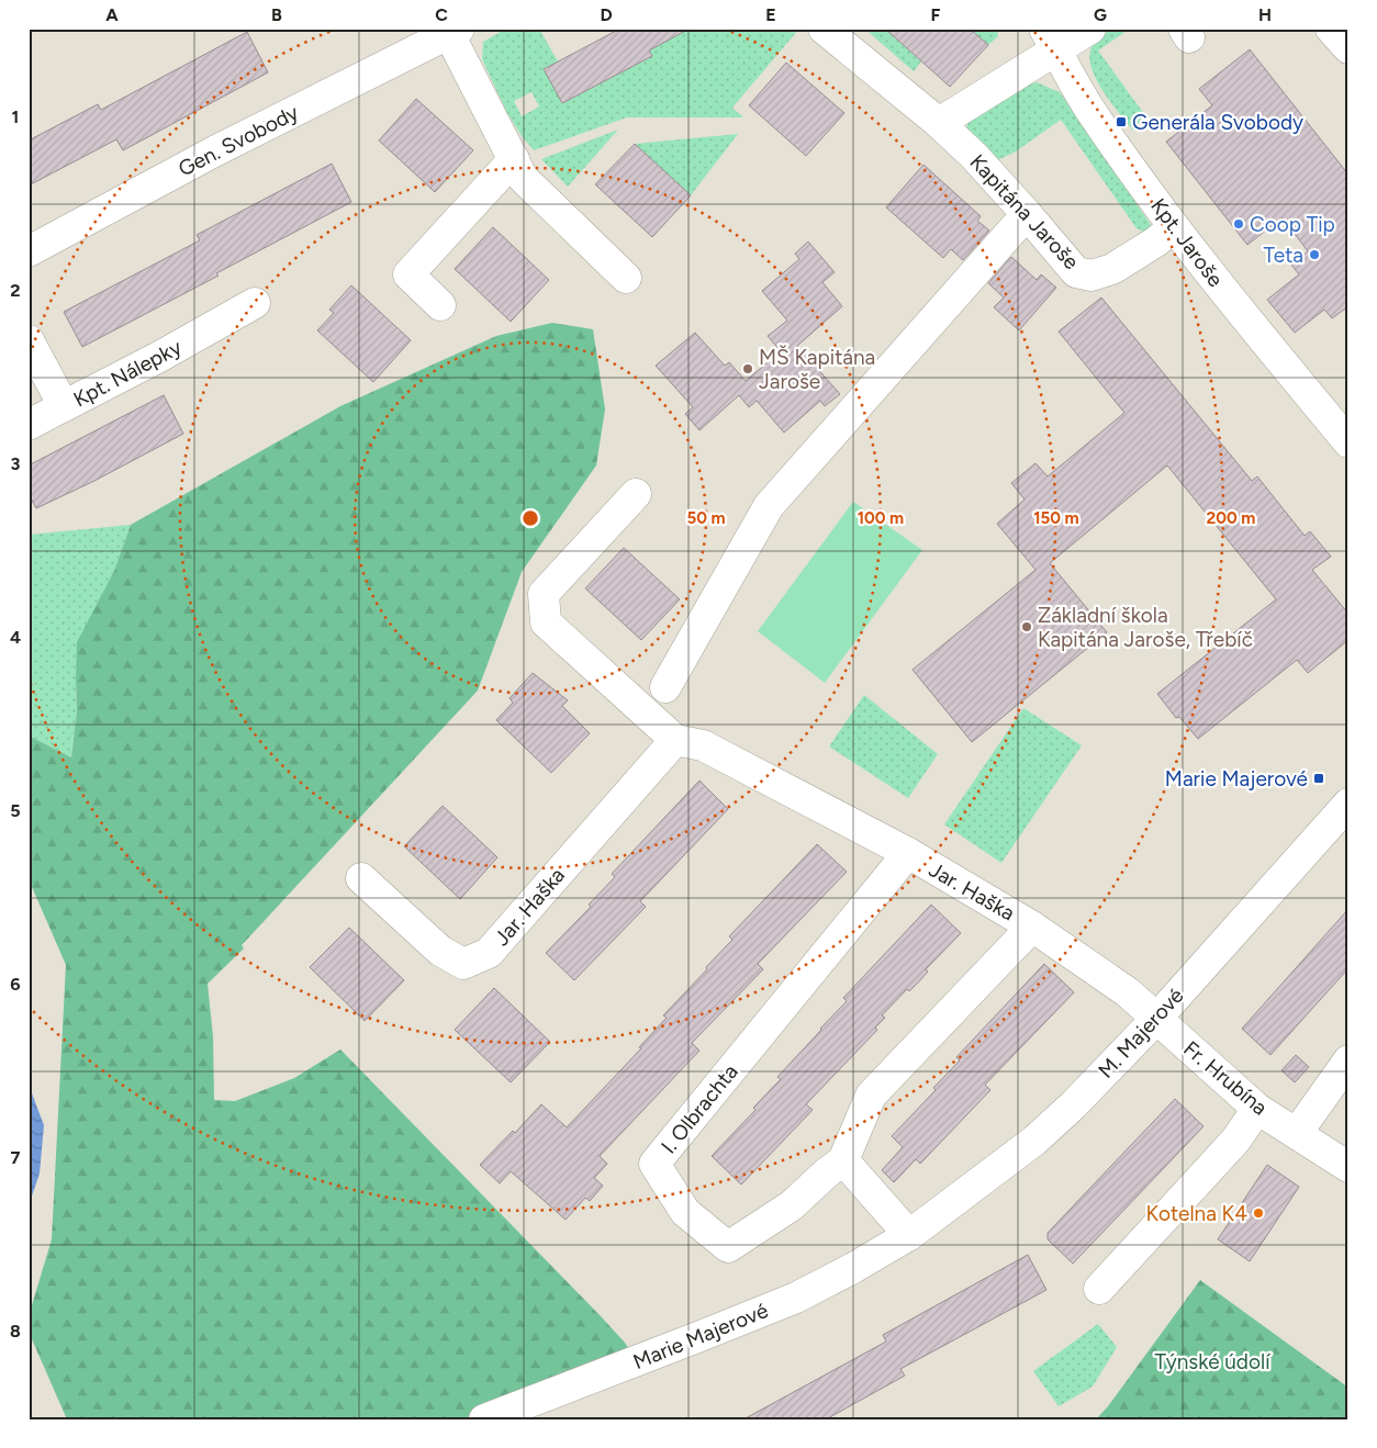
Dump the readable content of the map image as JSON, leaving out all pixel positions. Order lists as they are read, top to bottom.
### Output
{
  "streets": {
    "street": [
      "Gen. Svobody",
      "Kapitána Jaroše",
      "Kpt. Jaroše",
      "Kpt. Nálepky",
      "Jar. Haška",
      "M. Majerové",
      "Fr. Hrubína",
      "I. Olbrachta",
      "Marie Majerové"
    ]
  },
  "crossings": [
    ["Kapitána Jaroše", "Kpt. Jaroše"],
    ["Jar. Haška", "M. Majerové"],
    ["Jar. Haška", "Fr. Hrubína"],
    ["Jar. Haška", "I. Olbrachta"],
    ["M. Majerové", "Fr. Hrubína"],
    ["M. Majerové", "Marie Majerové"]
  ],
  "parks": ["Týnské údolí"],
  "places": {
    "transit": ["Generála Svobody", "Marie Majerové"],
    "other": [
      "Coop Tip",
      "Teta",
      "MŠ Kapitána Jaroše",
      "Základní škola Kapitána Jaroše, Třebíč",
      "Kotelna K4"
    ]
  },
  "grid": {
    "columns": [
      "A",
      "B",
      "C",
      "D",
      "E",
      "F",
      "G",
      "H"
    ],
    "rows": [
      "1",
      "2",
      "3",
      "4",
      "5",
      "6",
      "7",
      "8"
    ]
  },
  "rings": [
    "50 m",
    "100 m",
    "150 m",
    "200 m"
  ]
}
